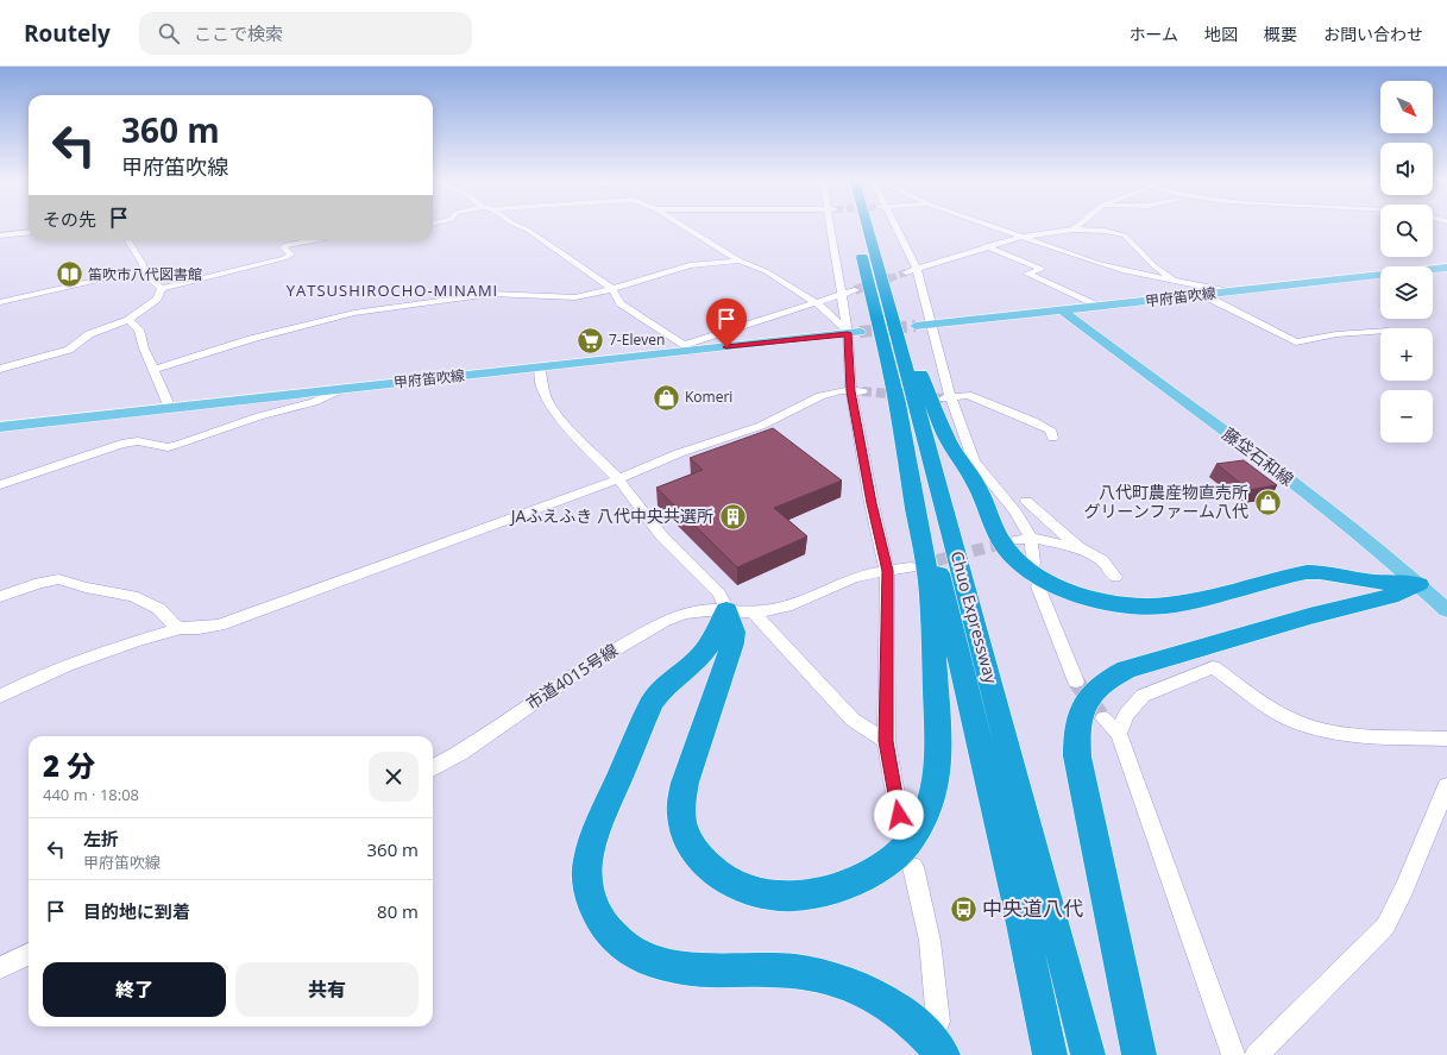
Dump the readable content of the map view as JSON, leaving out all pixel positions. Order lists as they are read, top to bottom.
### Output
{
  "streets": {
    "highway": ["Chuo Expressway"],
    "main road": ["甲府笛吹線", "藤垈石和線"],
    "street": ["市道4015号線"]
  },
  "crossings": [
    ["甲府笛吹線", "藤垈石和線"]
  ],
  "districts": ["YATSUSHIROCHO-MINAMI"],
  "places": {
    "library": ["笛吹市八代図書館"],
    "supermarket": ["7-Eleven"],
    "shop": ["Komeri", "八代町農産物直売所 グリーンファーム八代"],
    "building": ["JAふえふき 八代中央共選所"],
    "bus stop": ["中央道八代"]
  },
  "north": "bottom right",
  "page": {
    "header": "Routely",
    "search": "ここで検索",
    "nav": [
      "ホーム",
      "地図",
      "概要",
      "お問い合わせ"
    ],
    "map_buttons": ["+", "−"],
    "turn": ["360 m", "甲府笛吹線"],
    "then": "その先",
    "heading": ["2 分", "440 m · 18:08"],
    "list": [
      {
        "name": "左折",
        "note": "甲府笛吹線",
        "value": "360 m"
      },
      {
        "name": "目的地に到着",
        "value": "80 m"
      }
    ],
    "buttons": ["終了", "共有"]
  }
}
